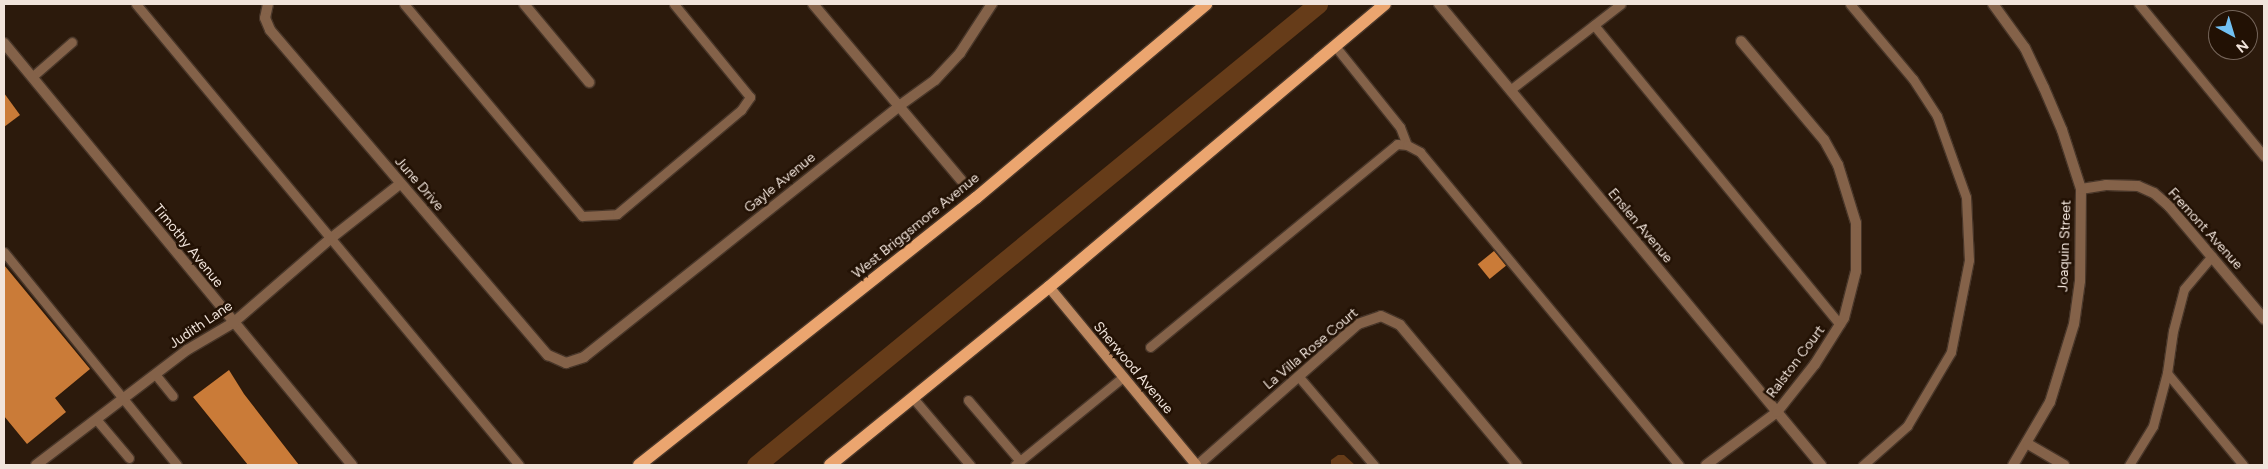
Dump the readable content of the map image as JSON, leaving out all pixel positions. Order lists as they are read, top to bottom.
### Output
{
  "streets": {
    "main road": ["West Briggsmore Avenue"],
    "street": [
      "Gayle Avenue",
      "June Drive",
      "Enslen Avenue",
      "Fremont Avenue",
      "Timothy Avenue",
      "Joaquin Street",
      "Judith Lane",
      "La Villa Rose Court",
      "Ralston Court",
      "Sherwood Avenue"
    ]
  },
  "crossings": [
    ["Gayle Avenue", "June Drive"],
    ["June Drive", "Judith Lane"],
    ["Enslen Avenue", "Ralston Court"],
    ["Fremont Avenue", "Joaquin Street"],
    ["Timothy Avenue", "Judith Lane"],
    ["La Villa Rose Court", "Sherwood Avenue"]
  ],
  "north": "bottom right"
}
